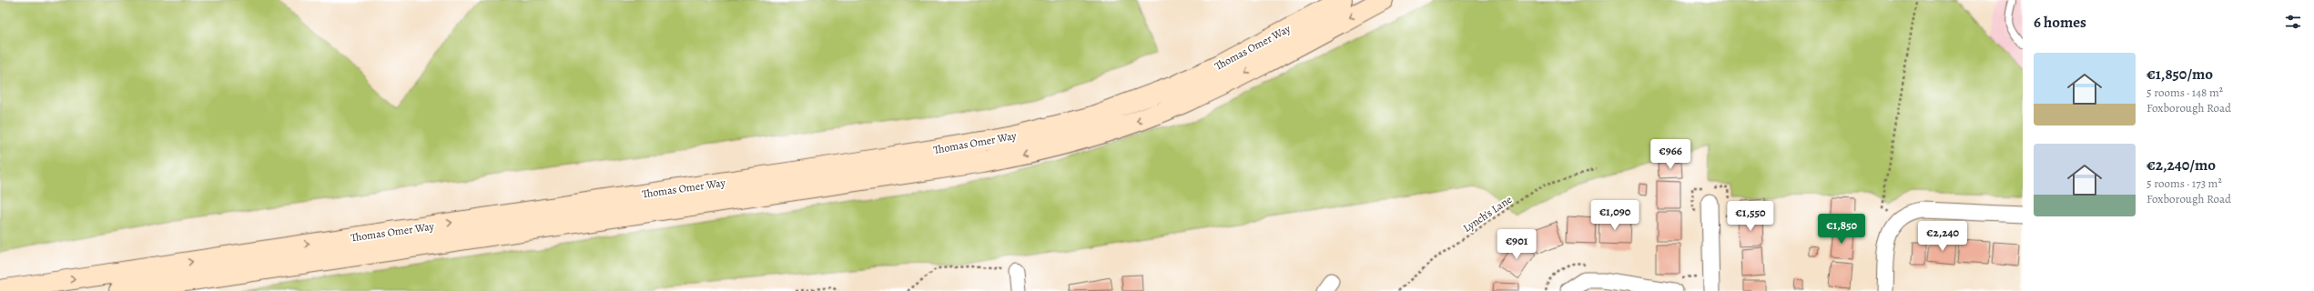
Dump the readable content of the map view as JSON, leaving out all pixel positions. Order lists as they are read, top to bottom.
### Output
{
  "streets": {
    "street": ["Thomas Omer Way"],
    "path": ["Lynch's Lane"]
  },
  "page": {
    "heading": "6 homes",
    "list": [
      {
        "name": "€1,850/mo",
        "note": "5 rooms · 148 m² · Foxborough Road"
      },
      {
        "name": "€2,240/mo",
        "note": "5 rooms · 173 m² · Foxborough Road"
      }
    ],
    "price": [
      "€966",
      "€1,090",
      "€1,550",
      "€1,850",
      "€2,240",
      "€901"
    ]
  }
}
